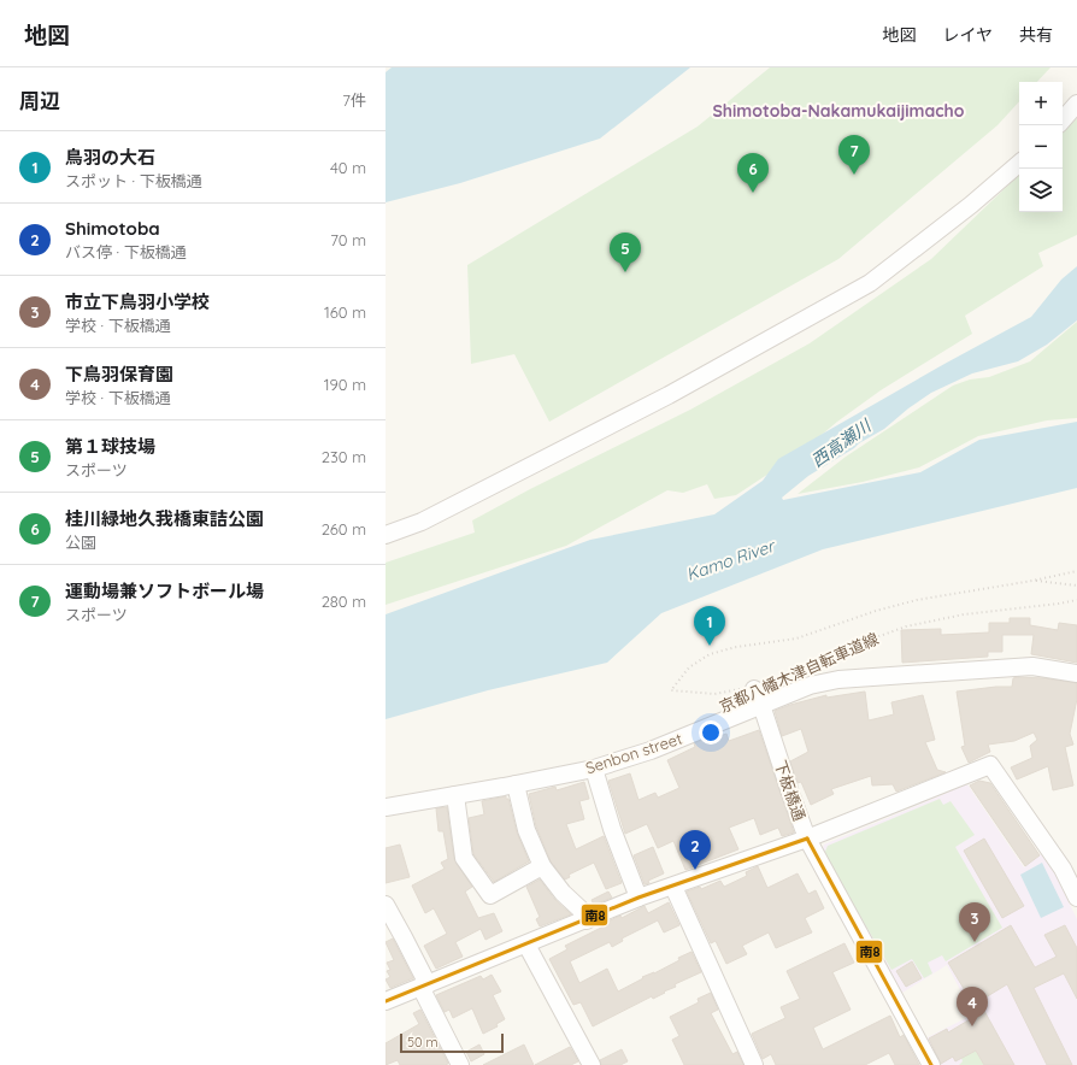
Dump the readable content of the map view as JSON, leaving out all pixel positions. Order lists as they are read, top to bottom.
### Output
{
  "streets": {
    "street": ["Senbon street", "下板橋通"],
    "path": ["京都八幡木津自転車道線"]
  },
  "crossings": [
    ["京都八幡木津自転車道線", "下板橋通"],
    ["Senbon street", "下板橋通"]
  ],
  "districts": ["Shimotoba-Nakamukaijimacho"],
  "water": ["西高瀬川", "Kamo River"],
  "lines": ["transit line 南8"],
  "scale_bar": "50 m",
  "page": {
    "header": "地図",
    "nav": ["地図", "レイヤ", "共有"],
    "heading": ["周辺", "7件"],
    "map_buttons": ["+", "−"],
    "list": [
      {
        "mark": "1",
        "name": "鳥羽の大石",
        "note": "スポット · 下板橋通",
        "value": "40 m"
      },
      {
        "mark": "2",
        "name": "Shimotoba",
        "note": "バス停 · 下板橋通",
        "value": "70 m"
      },
      {
        "mark": "3",
        "name": "市立下鳥羽小学校",
        "note": "学校 · 下板橋通",
        "value": "160 m"
      },
      {
        "mark": "4",
        "name": "下鳥羽保育園",
        "note": "学校 · 下板橋通",
        "value": "190 m"
      },
      {
        "mark": "5",
        "name": "第１球技場",
        "note": "スポーツ",
        "value": "230 m"
      },
      {
        "mark": "6",
        "name": "桂川緑地久我橋東詰公園",
        "note": "公園",
        "value": "260 m"
      },
      {
        "mark": "7",
        "name": "運動場兼ソフトボール場",
        "note": "スポーツ",
        "value": "280 m"
      }
    ],
    "pins": [
      "7",
      "6",
      "5",
      "1",
      "2",
      "3",
      "4"
    ],
    "scale": "50 m"
  }
}
